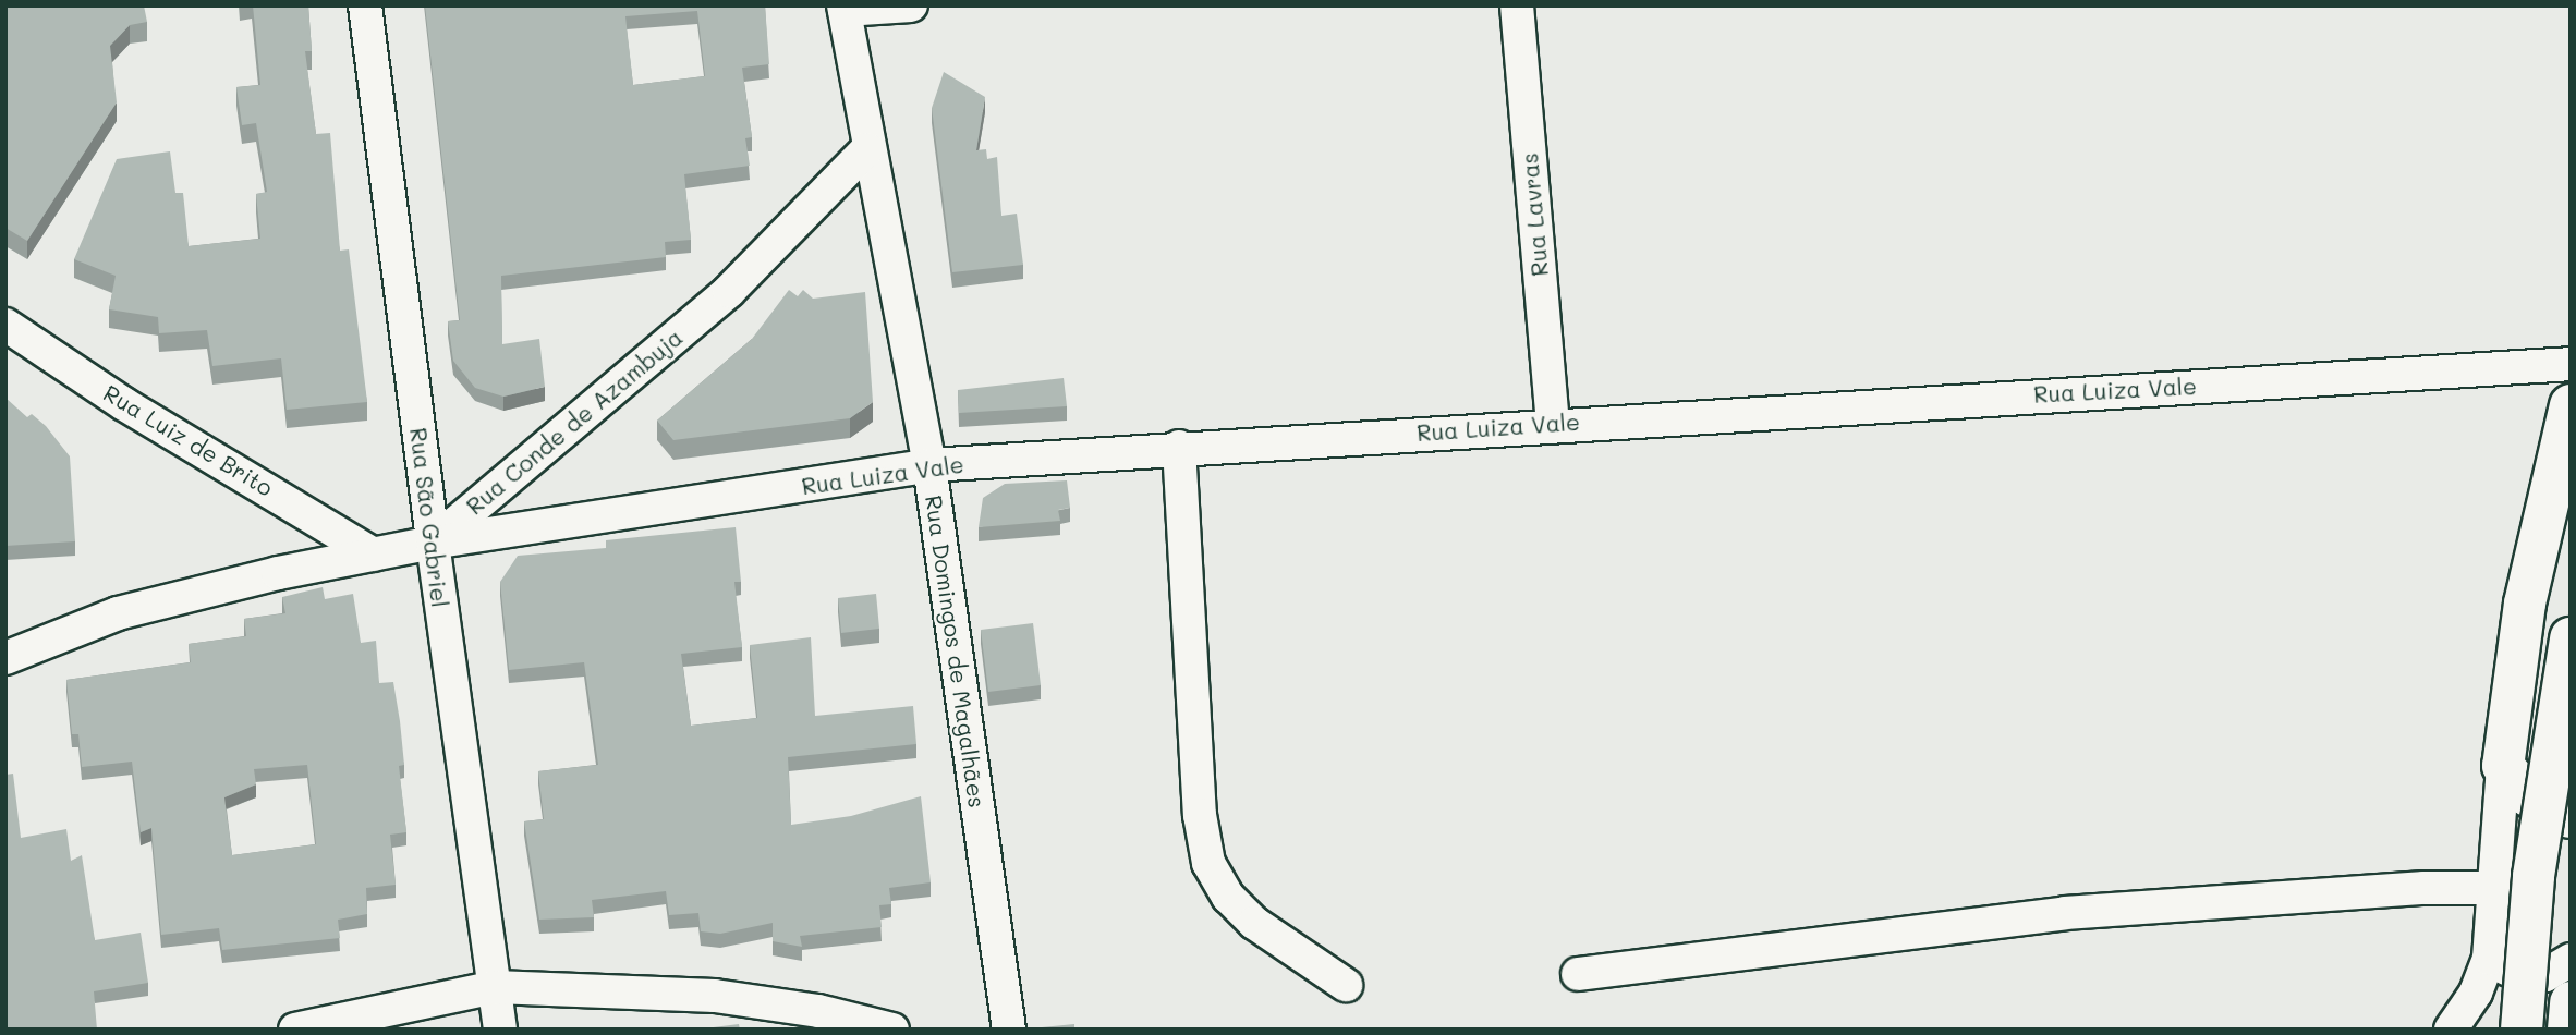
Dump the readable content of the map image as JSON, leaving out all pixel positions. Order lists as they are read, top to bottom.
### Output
{
  "streets": {
    "street": [
      "Rua Lavras",
      "Rua Luiza Vale",
      "Rua Conde de Azambuja",
      "Rua Luiz de Brito",
      "Rua São Gabriel",
      "Rua Domingos de Magalhães"
    ]
  },
  "crossings": [
    ["Rua Lavras", "Rua Luiza Vale"],
    ["Rua Luiza Vale", "Rua Conde de Azambuja"],
    ["Rua Luiza Vale", "Rua São Gabriel"],
    ["Rua Luiza Vale", "Rua Domingos de Magalhães"],
    ["Rua Conde de Azambuja", "Rua Luiz de Brito"],
    ["Rua Conde de Azambuja", "Rua São Gabriel"],
    ["Rua Conde de Azambuja", "Rua Domingos de Magalhães"]
  ]
}
